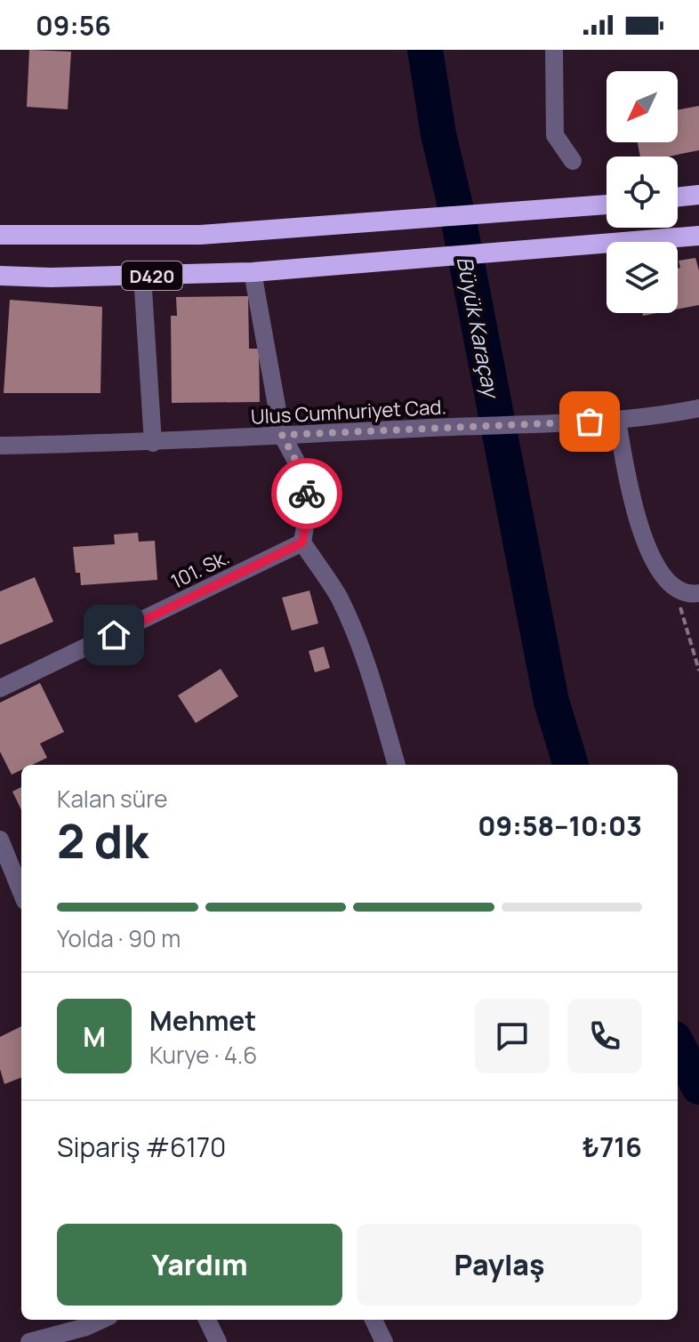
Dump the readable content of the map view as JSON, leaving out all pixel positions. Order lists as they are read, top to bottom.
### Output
{
  "streets": {
    "highway": ["D420"],
    "street": ["Ulus Cumhuriyet Cad.", "101. Sk."]
  },
  "water": ["Büyük Karaçay"],
  "north": "bottom left",
  "page": {
    "status": "09:56",
    "heading": ["2 dk", "Kalan süre", "09:58–10:03"],
    "panel": [
      "Mehmet",
      "Kurye · 4.6",
      "Sipariş #6170",
      "₺716"
    ],
    "bar": "Yolda · 90 m",
    "round": "M",
    "buttons": ["Yardım", "Paylaş"]
  }
}
